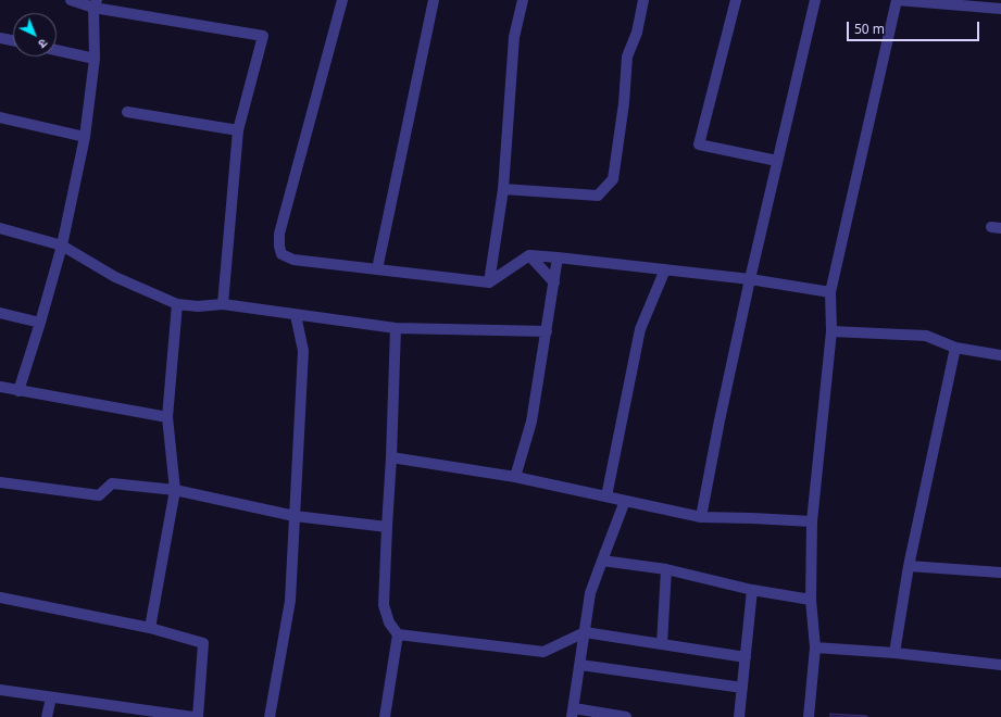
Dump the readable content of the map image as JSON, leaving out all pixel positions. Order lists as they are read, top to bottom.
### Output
{
  "scale_bar": "50 m",
  "north": "bottom right"
}
